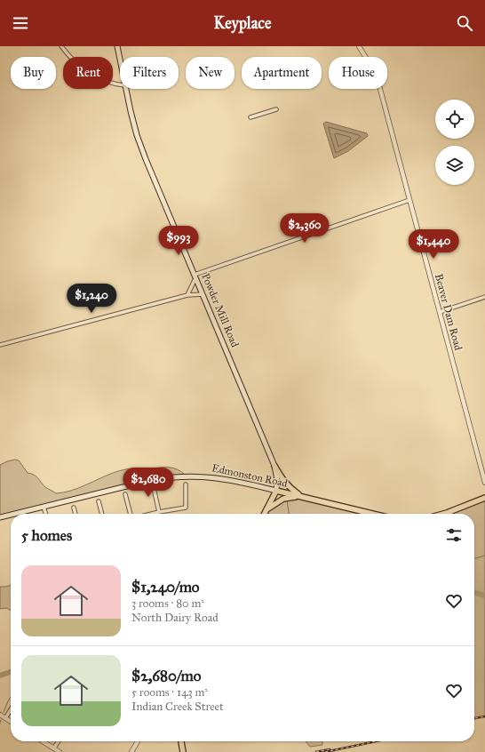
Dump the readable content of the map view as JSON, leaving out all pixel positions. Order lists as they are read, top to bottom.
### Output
{
  "streets": {
    "main road": ["Powder Mill Road", "Edmonston Road"],
    "street": ["Beaver Dam Road"]
  },
  "crossings": [
    ["Powder Mill Road", "Edmonston Road"]
  ],
  "page": {
    "header": "Keyplace",
    "chip": [
      "Buy",
      "Rent",
      "Filters",
      "New",
      "Apartment",
      "House"
    ],
    "price": [
      "$2,360",
      "$993",
      "$1,440",
      "$1,240",
      "$2,680"
    ],
    "heading": "5 homes",
    "list": [
      {
        "name": "$1,240/mo",
        "note": "3 rooms · 80 m² · North Dairy Road"
      },
      {
        "name": "$2,680/mo",
        "note": "5 rooms · 143 m² · Indian Creek Street"
      }
    ]
  }
}
